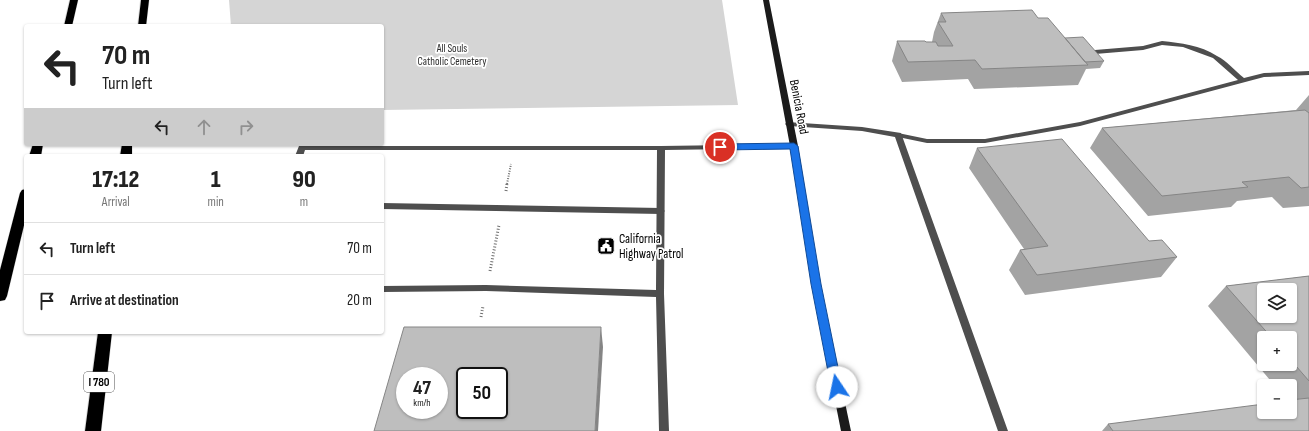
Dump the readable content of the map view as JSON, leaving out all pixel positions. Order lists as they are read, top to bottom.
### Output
{
  "streets": {
    "highway": ["I 780"],
    "main road": ["Benicia Road"]
  },
  "parks": ["All Souls Catholic Cemetery"],
  "places": {
    "public building": ["California Highway Patrol"]
  },
  "page": {
    "turn": ["70 m", "Turn left"],
    "eta": [
      "17:12",
      "Arrival",
      "1",
      "min",
      "90",
      "m"
    ],
    "list": [
      {
        "name": "Turn left",
        "value": "70 m"
      },
      {
        "name": "Arrive at destination",
        "value": "20 m"
      }
    ],
    "map_buttons": ["+", "−"],
    "speed": "47 km/h",
    "limit": "50"
  }
}
